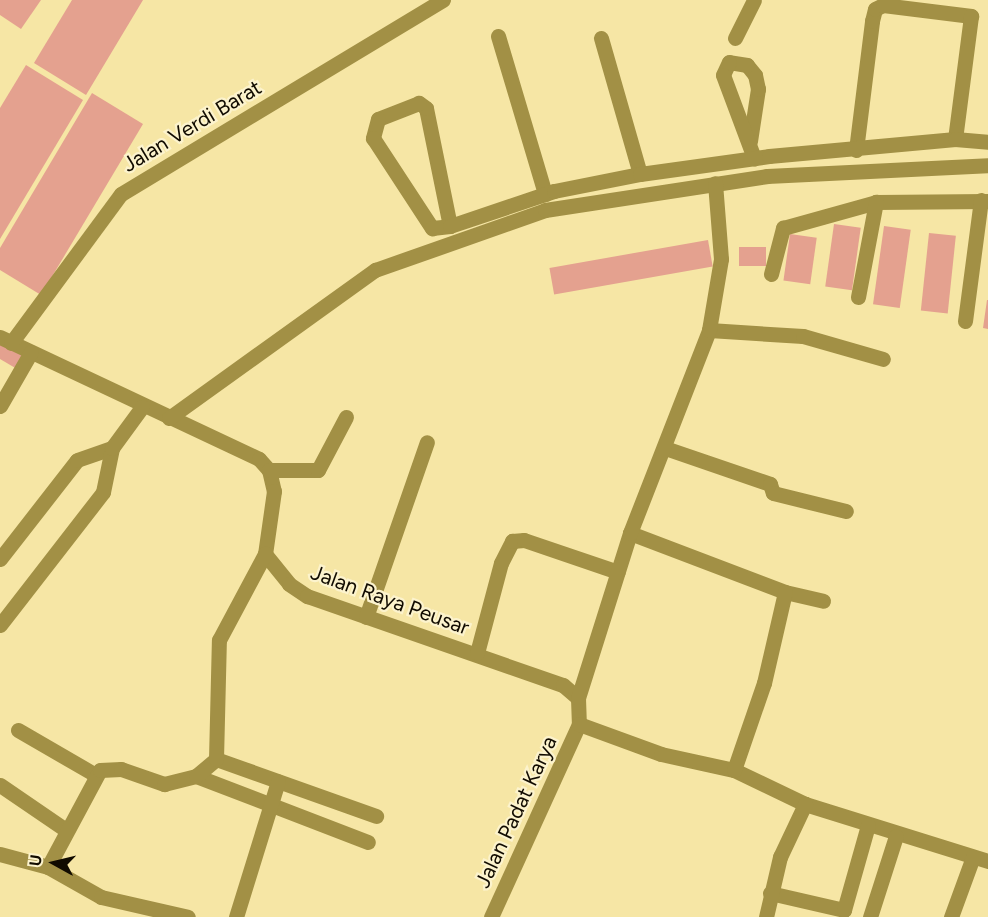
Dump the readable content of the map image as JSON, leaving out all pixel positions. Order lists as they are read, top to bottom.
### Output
{
  "streets": {
    "street": ["Jalan Verdi Barat", "Jalan Raya Peusar", "Jalan Padat Karya"]
  },
  "north": "left"
}
